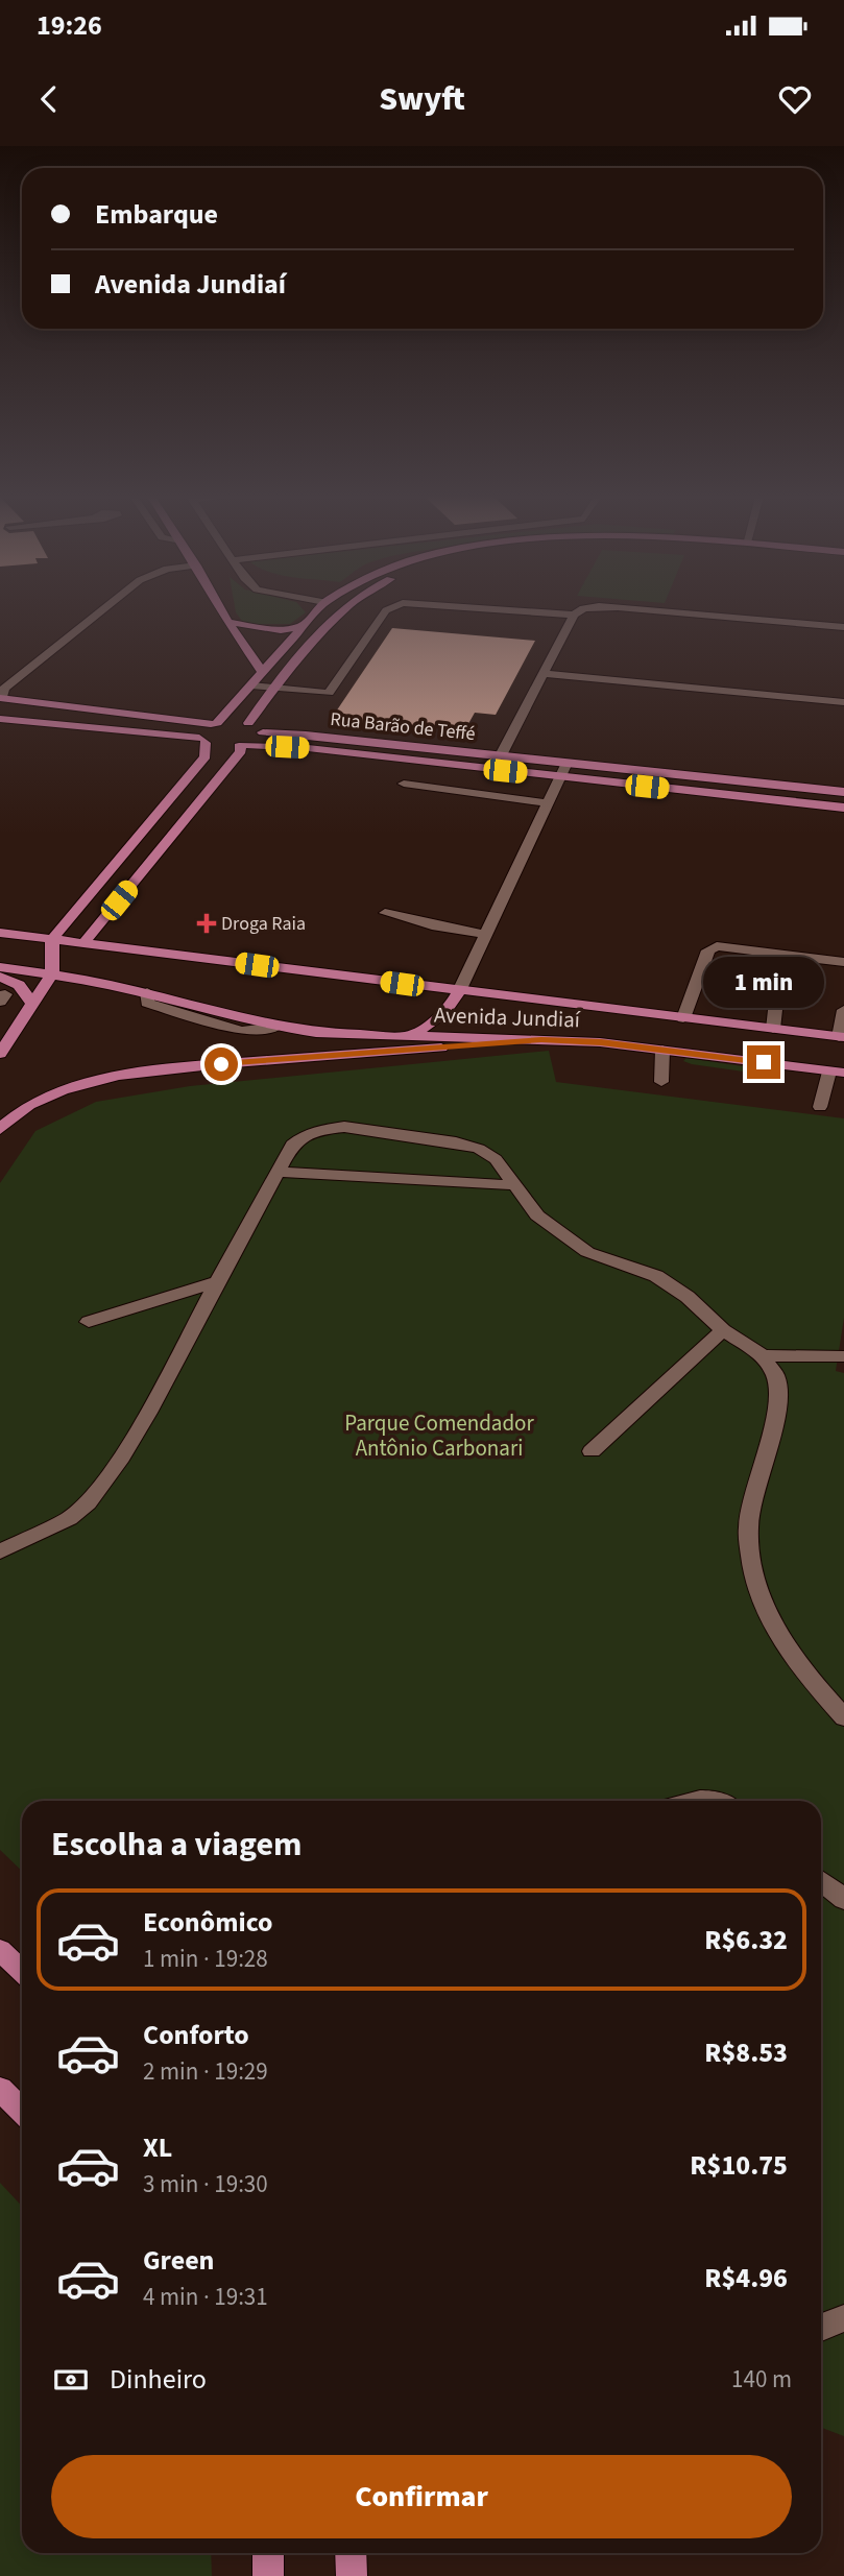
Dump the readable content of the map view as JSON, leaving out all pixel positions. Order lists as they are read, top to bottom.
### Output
{
  "streets": {
    "main road": ["Rua Barão de Teffé", "Avenida Jundiaí"]
  },
  "parks": ["Parque Comendador Antônio Carbonari"],
  "places": {
    "health": ["Droga Raia"]
  },
  "page": {
    "status": "19:26",
    "header": "Swyft",
    "banner": ["Embarque", "Avenida Jundiaí"],
    "bubble": "1 min",
    "heading": "Escolha a viagem",
    "list": [
      {
        "name": "Econômico",
        "note": "1 min · 19:28",
        "value": "R$6.32"
      },
      {
        "name": "Conforto",
        "note": "2 min · 19:29",
        "value": "R$8.53"
      },
      {
        "name": "XL",
        "note": "3 min · 19:30",
        "value": "R$10.75"
      },
      {
        "name": "Green",
        "note": "4 min · 19:31",
        "value": "R$4.96"
      }
    ],
    "pay": ["Dinheiro", "140 m"],
    "buttons": "Confirmar"
  }
}
